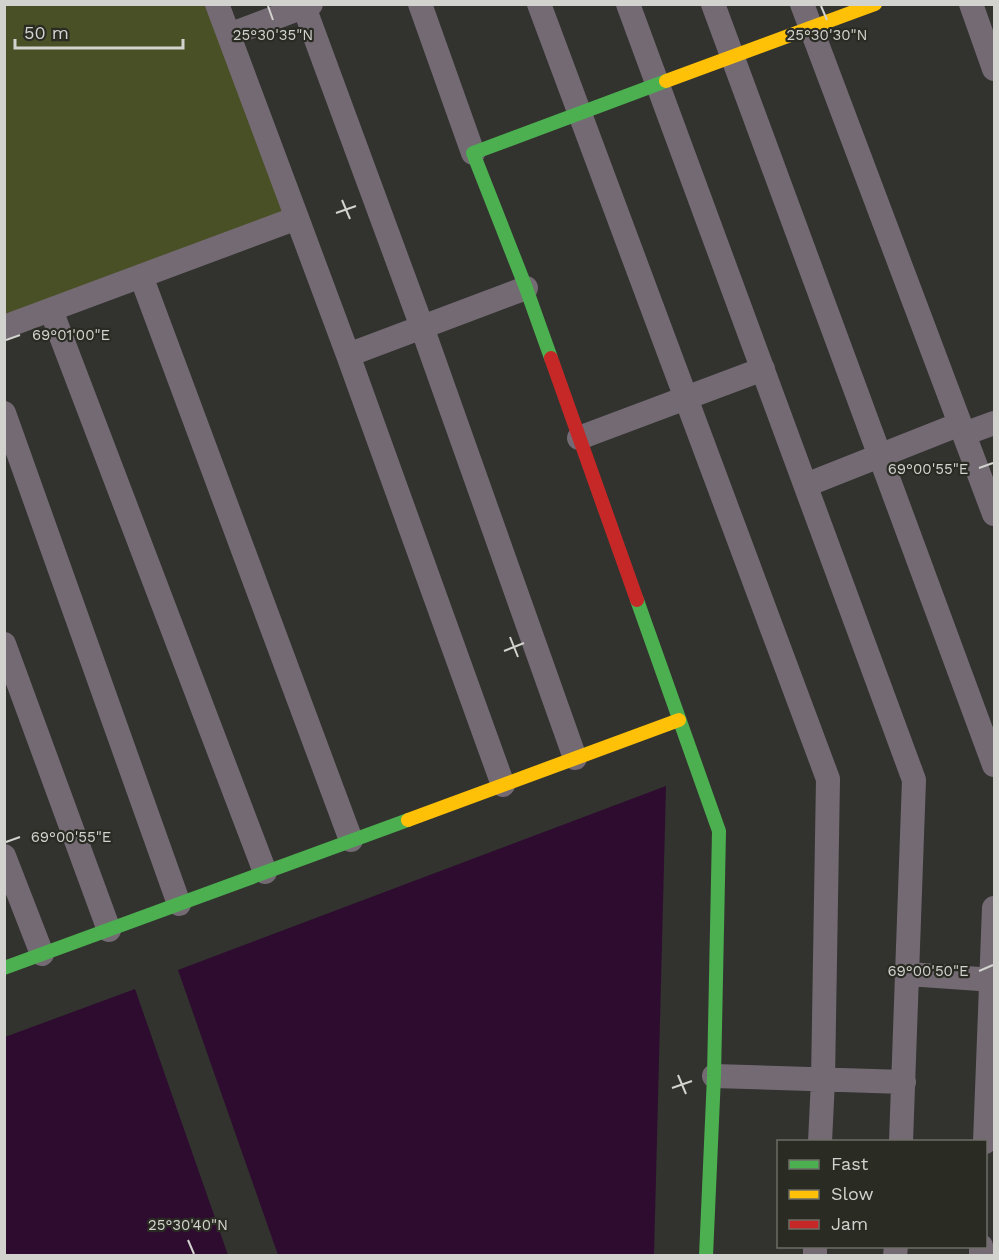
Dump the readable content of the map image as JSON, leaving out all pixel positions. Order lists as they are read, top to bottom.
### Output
{
  "legend": ["Fast", "Slow", "Jam"],
  "scale_bar": "50 m",
  "coordinates": [
    "25°30'35\"N",
    "25°30'30\"N",
    "69°01'00\"E",
    "69°00'55\"E",
    "69°00'50\"E",
    "25°30'40\"N"
  ]
}
